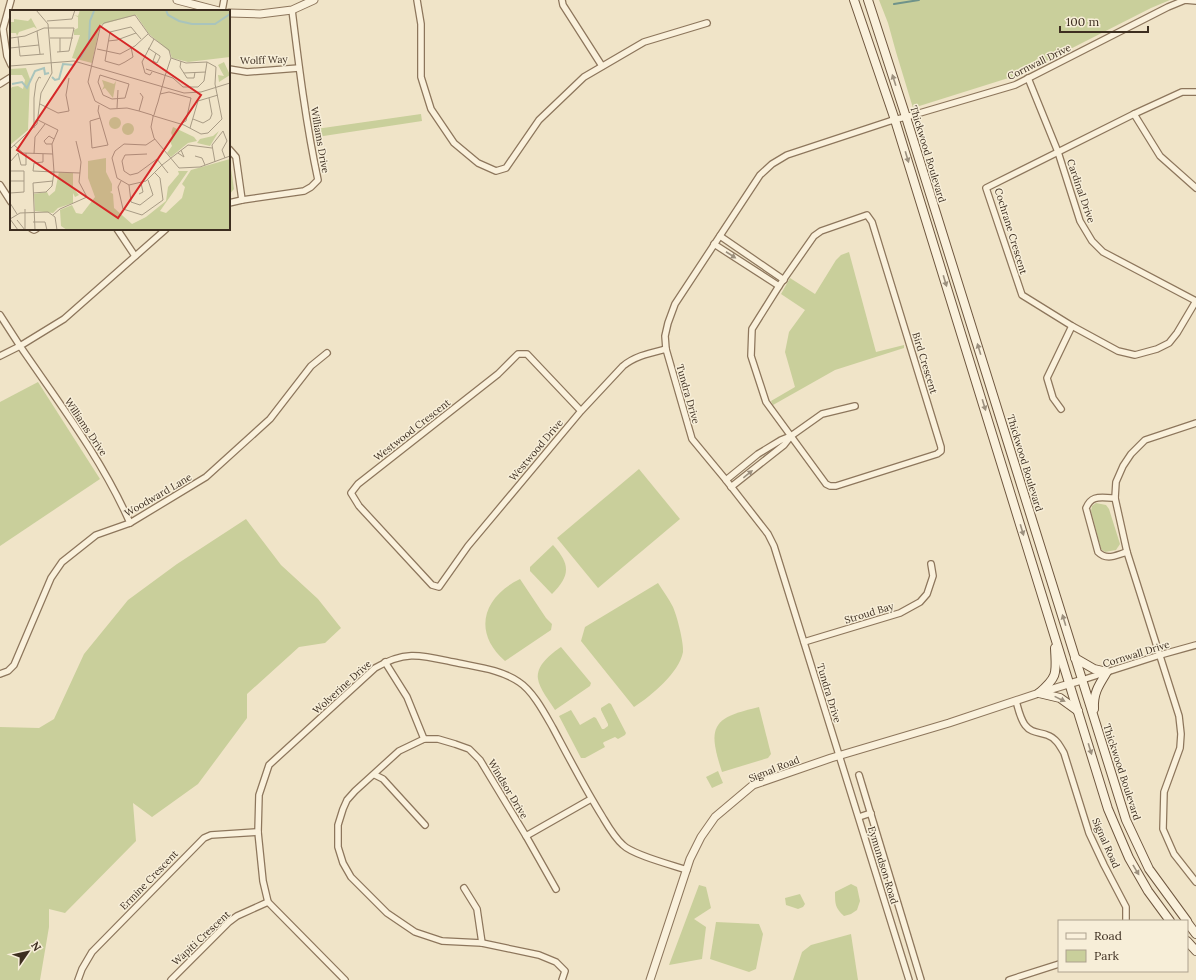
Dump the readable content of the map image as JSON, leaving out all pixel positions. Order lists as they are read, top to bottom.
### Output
{
  "streets": {
    "main road": ["Thickwood Boulevard"],
    "street": [
      "Wolff Way",
      "Cornwall Drive",
      "Williams Drive",
      "Cardinal Drive",
      "Cochrane Crescent",
      "Bird Crescent",
      "Tundra Drive",
      "Westwood Crescent",
      "Westwood Drive",
      "Woodward Lane",
      "Stroud Bay",
      "Wolverine Drive",
      "Signal Road",
      "Windsor Drive",
      "Eymundson Road",
      "Ermine Crescent",
      "Wapiti Crescent"
    ]
  },
  "crossings": [
    ["Wolff Way", "Williams Drive"],
    ["Cornwall Drive", "Thickwood Boulevard"],
    ["Cornwall Drive", "Cardinal Drive"],
    ["Cornwall Drive", "Tundra Drive"],
    ["Cornwall Drive", "Signal Road"],
    ["Williams Drive", "Woodward Lane"],
    ["Thickwood Boulevard", "Tundra Drive"],
    ["Thickwood Boulevard", "Signal Road"],
    ["Cardinal Drive", "Cochrane Crescent"],
    ["Tundra Drive", "Westwood Drive"],
    ["Tundra Drive", "Stroud Bay"],
    ["Tundra Drive", "Signal Road"],
    ["Tundra Drive", "Eymundson Road"],
    ["Westwood Crescent", "Westwood Drive"],
    ["Wolverine Drive", "Signal Road"],
    ["Wolverine Drive", "Ermine Crescent"],
    ["Wolverine Drive", "Wapiti Crescent"],
    ["Signal Road", "Eymundson Road"]
  ],
  "legend": ["Road", "Park"],
  "scale_bar": "100 m",
  "north": "top right"
}
